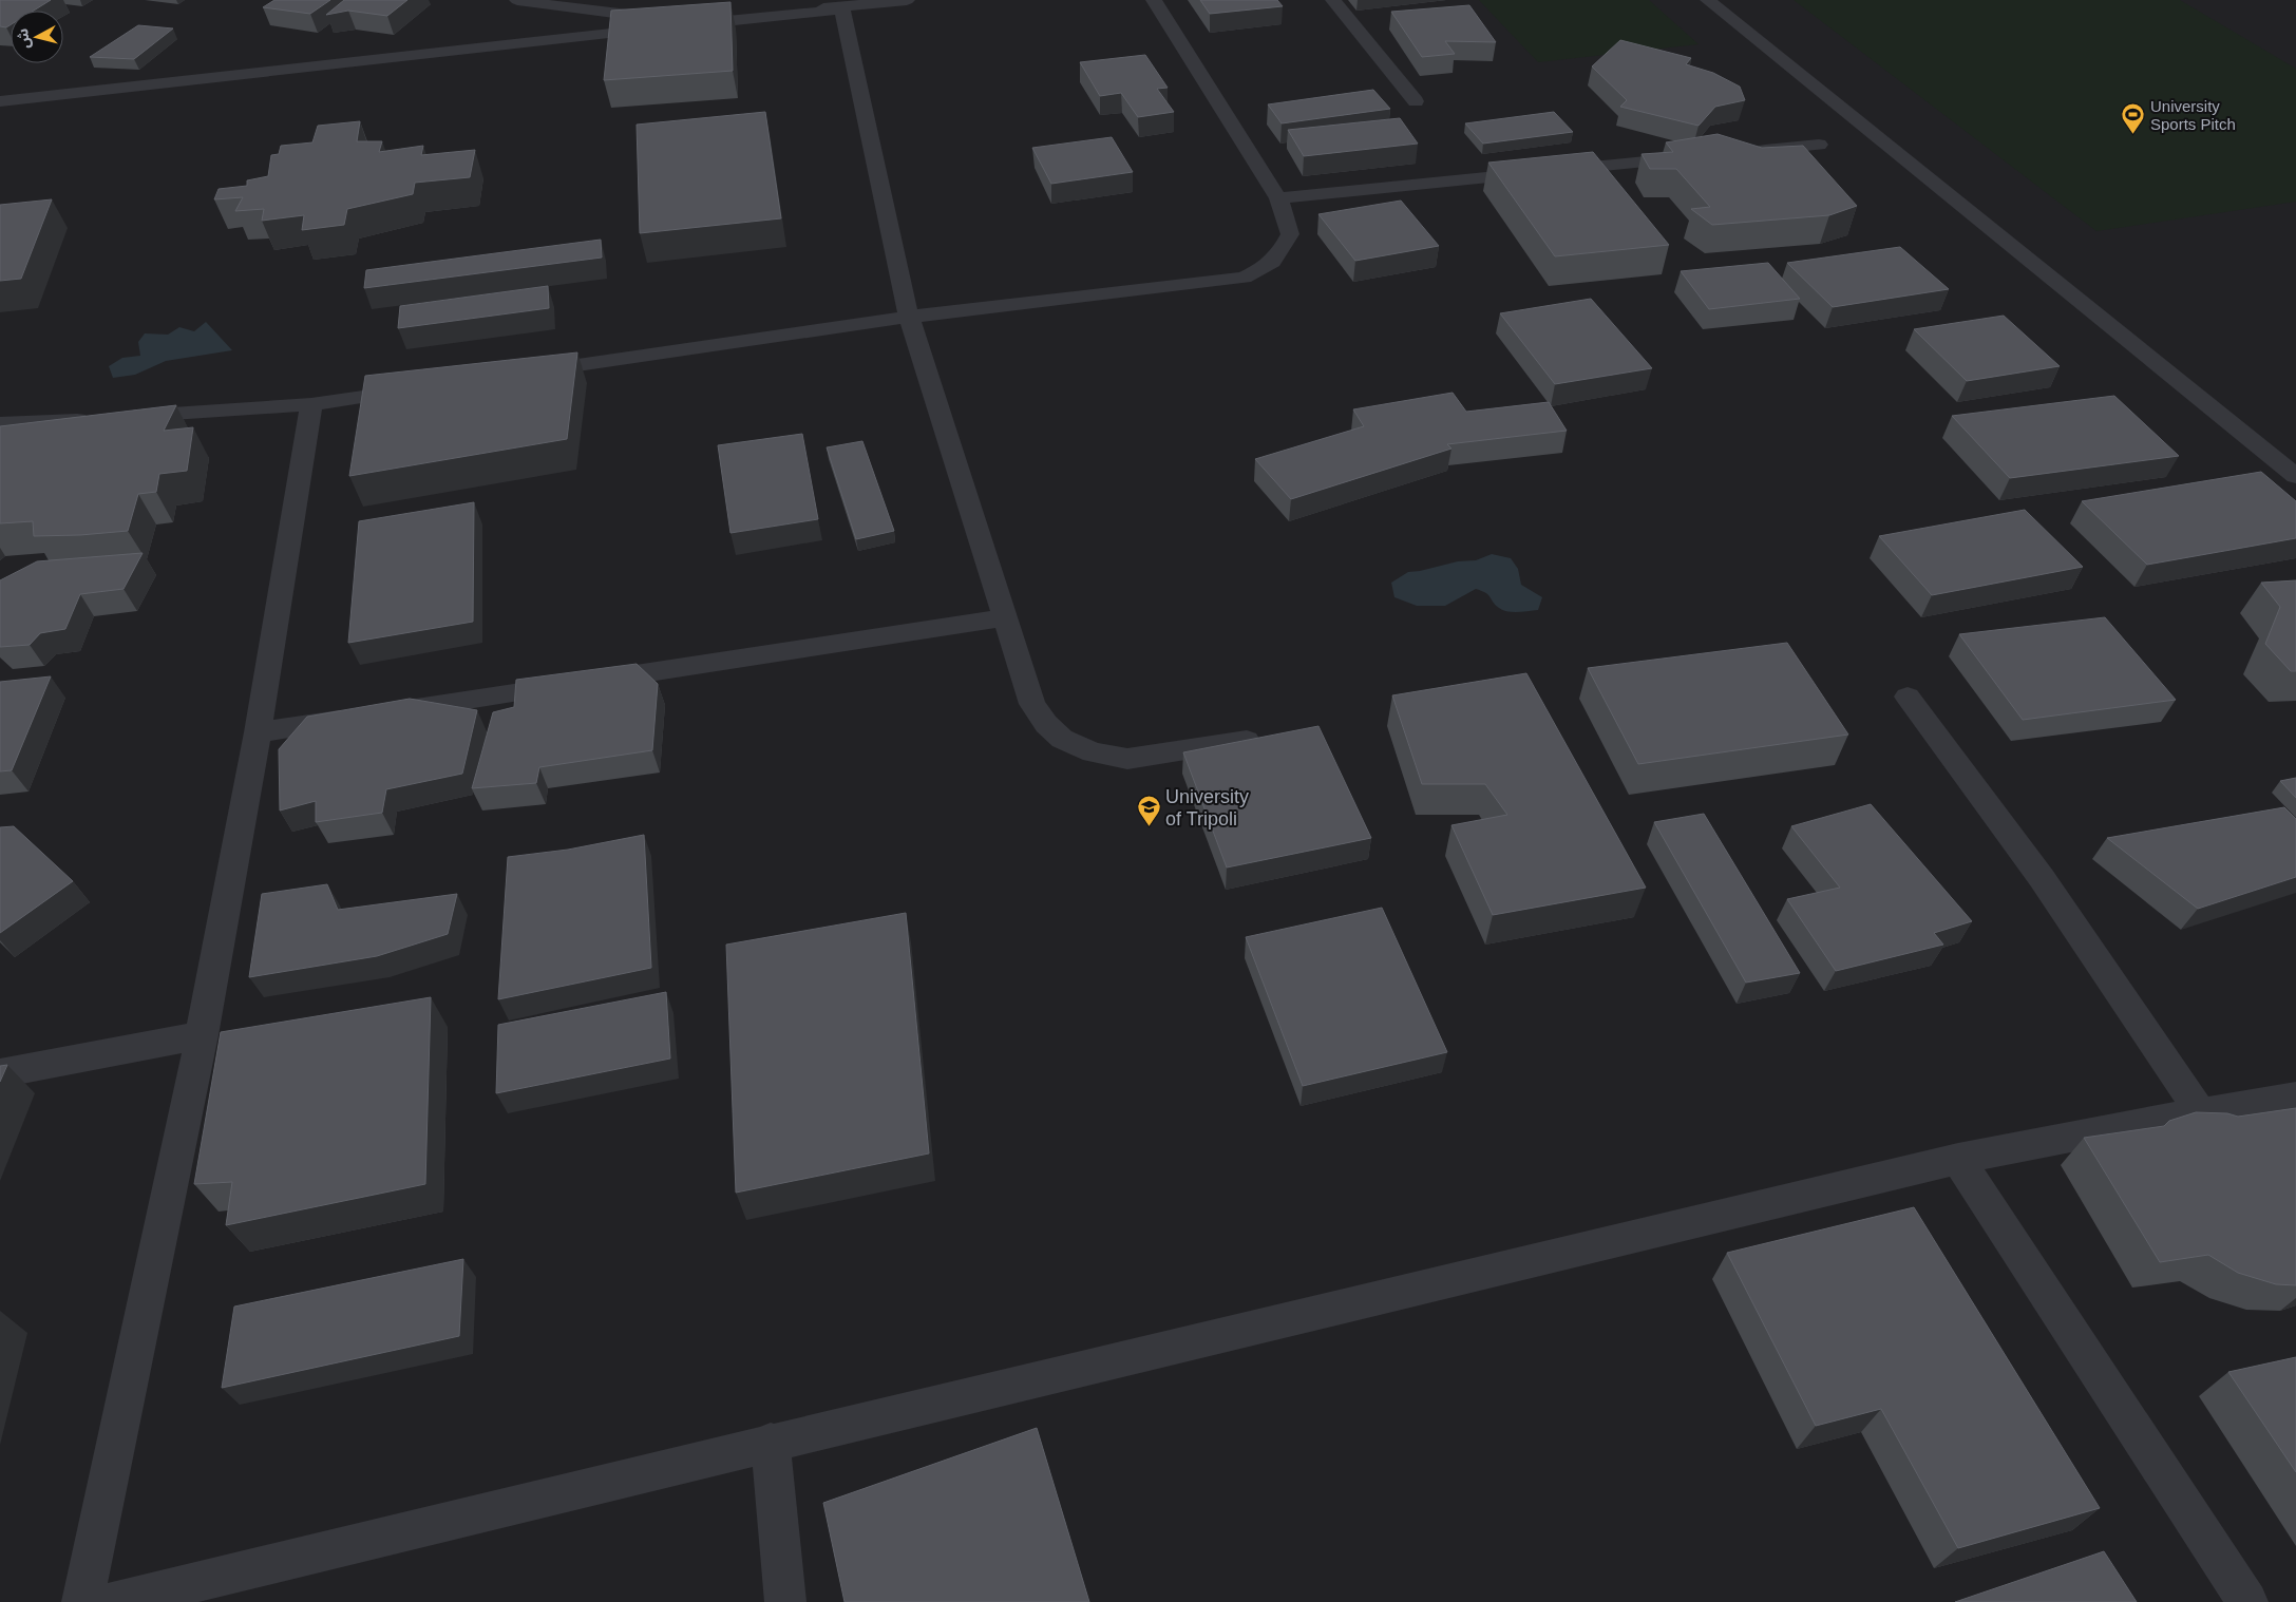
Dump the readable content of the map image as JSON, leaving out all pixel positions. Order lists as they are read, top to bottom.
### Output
{
  "places": {
    "sports": ["University Sports Pitch"],
    "school or university": ["University of Tripoli"]
  },
  "north": "left"
}
